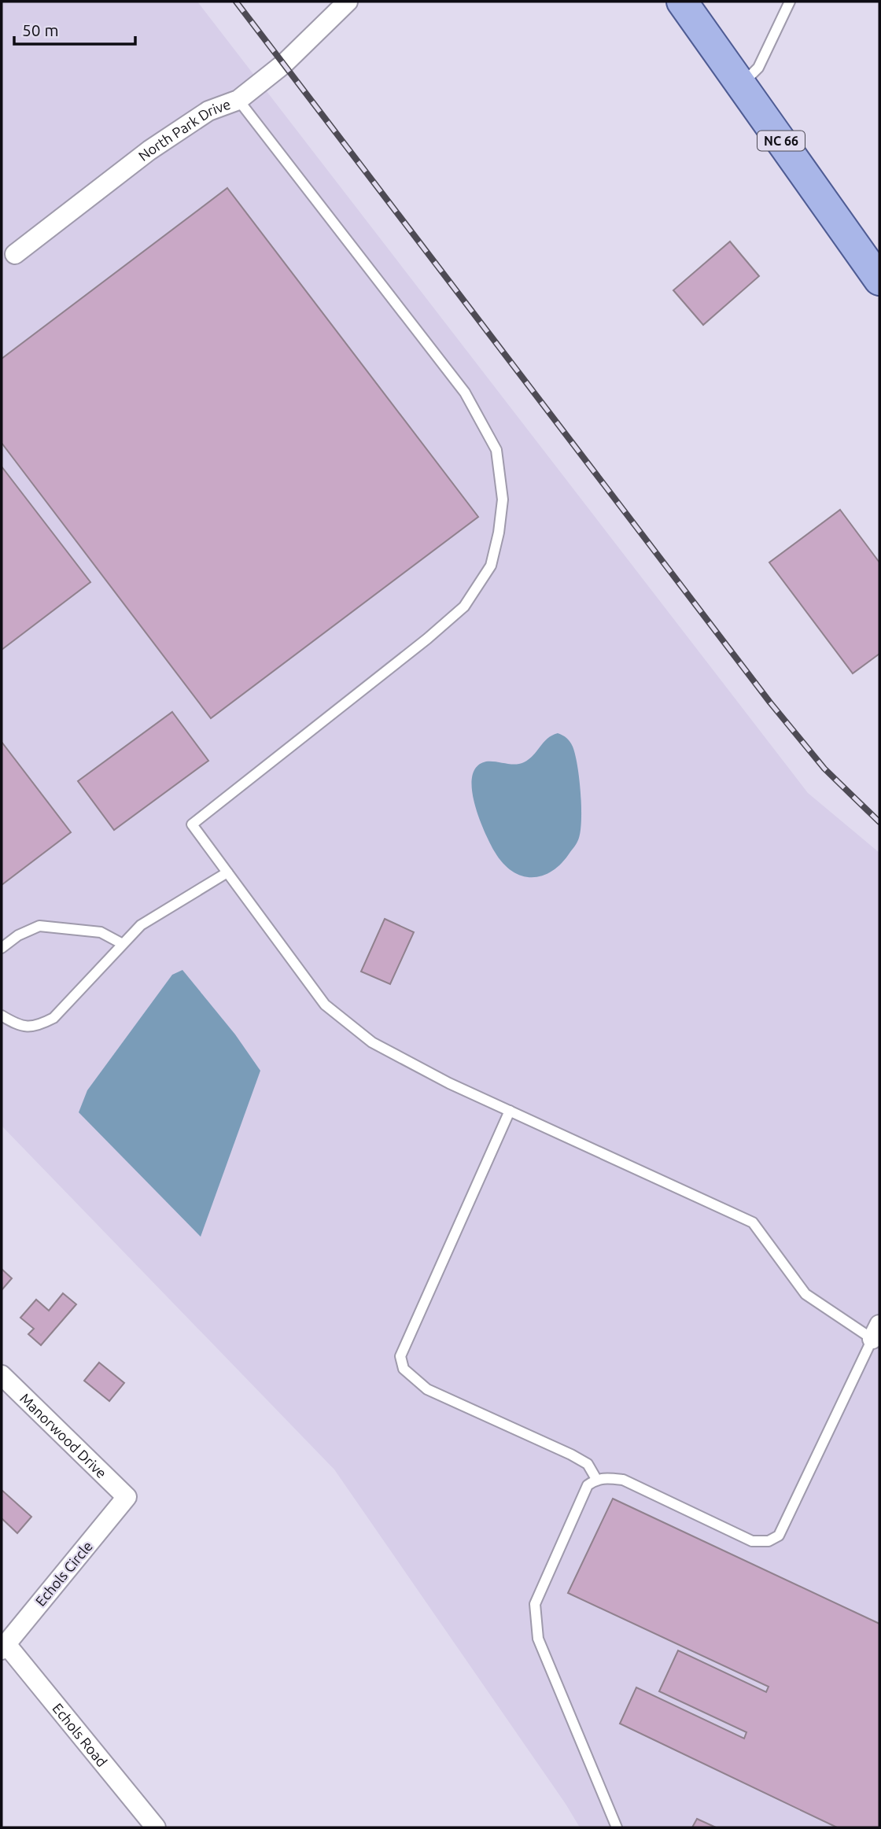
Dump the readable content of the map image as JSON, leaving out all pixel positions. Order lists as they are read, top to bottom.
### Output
{
  "streets": {
    "main road": ["NC 66"],
    "street": [
      "North Park Drive",
      "Manorwood Drive",
      "Echols Circle",
      "Echols Road"
    ]
  },
  "crossings": [
    ["Manorwood Drive", "Echols Circle"],
    ["Echols Circle", "Echols Road"]
  ],
  "scale_bar": "50 m"
}
